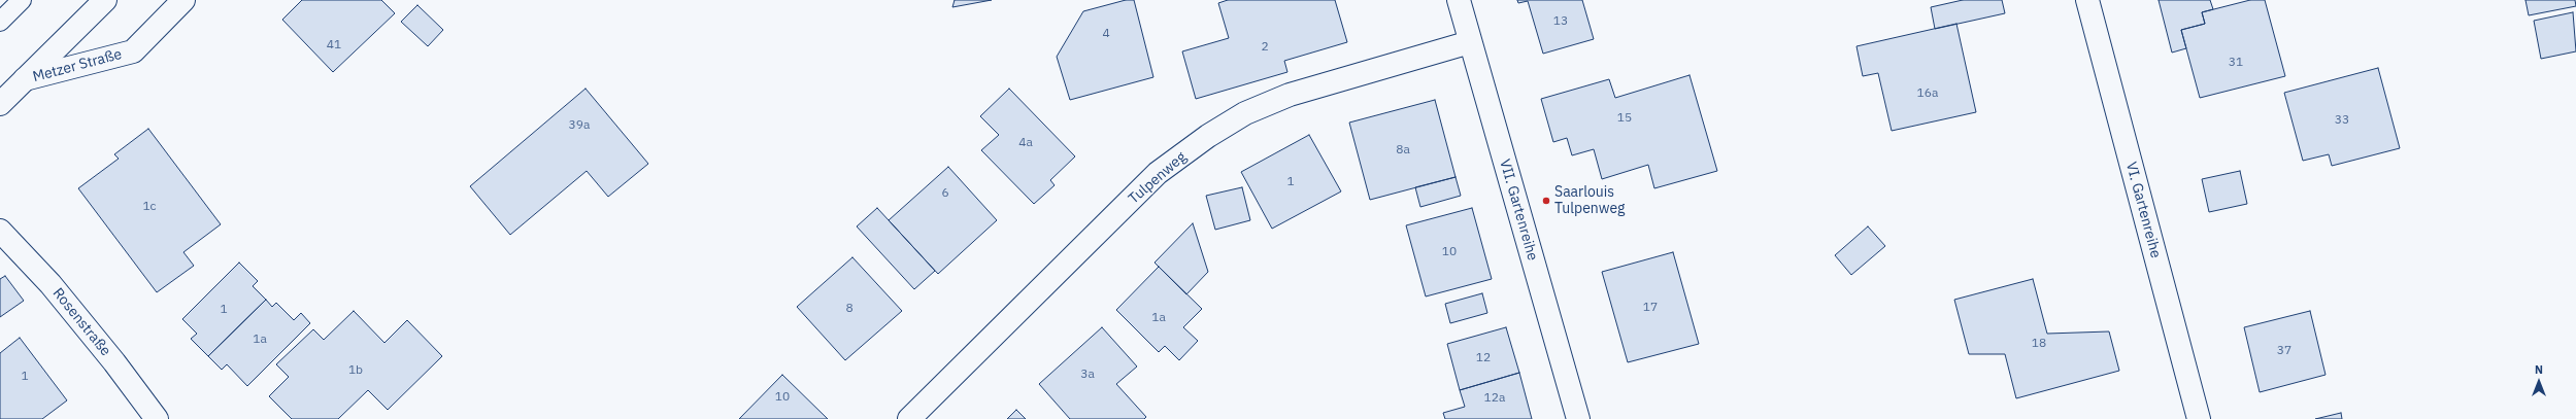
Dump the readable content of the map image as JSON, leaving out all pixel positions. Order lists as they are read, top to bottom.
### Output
{
  "streets": {
    "street": [
      "Metzer Straße",
      "Tulpenweg",
      "VII. Gartenreihe",
      "VI. Gartenreihe",
      "Rosenstraße"
    ]
  },
  "crossings": [
    ["Tulpenweg", "VII. Gartenreihe"]
  ],
  "places": ["Saarlouis Tulpenweg"],
  "house_numbers": [
    "13",
    "4",
    "41",
    "2",
    "31",
    "16a",
    "15",
    "33",
    "39a",
    "4a",
    "8a",
    "1",
    "6",
    "1c",
    "10",
    "17",
    "8",
    "1",
    "1a",
    "1a",
    "18",
    "37",
    "12",
    "1b",
    "3a",
    "1",
    "10",
    "12a"
  ],
  "north": "top"
}
